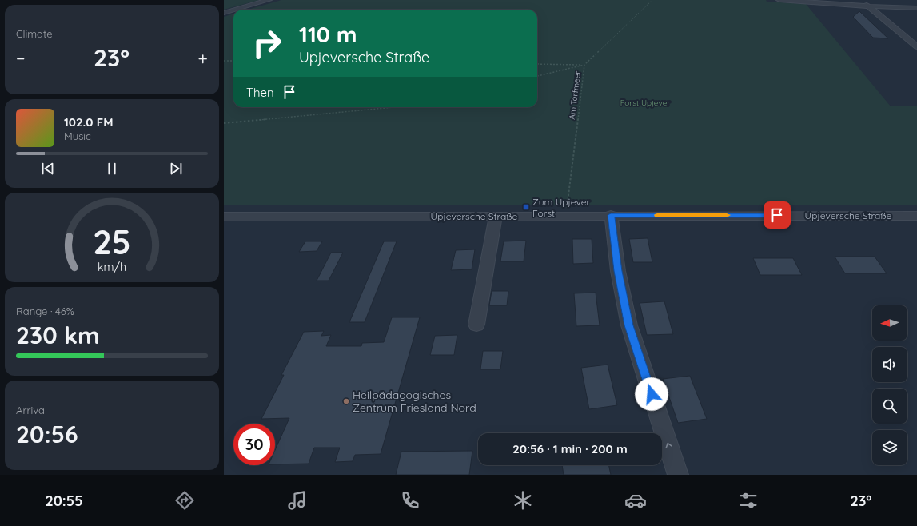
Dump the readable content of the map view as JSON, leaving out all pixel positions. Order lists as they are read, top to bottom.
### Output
{
  "streets": {
    "street": ["Upjeversche Straße"],
    "path": ["Am Torfmeer"]
  },
  "crossings": [
    ["Am Torfmeer", "Upjeversche Straße"]
  ],
  "parks": ["Forst Upjever"],
  "places": {
    "transit": ["Zum Upjever Forst"],
    "other": ["Heilpädagogisches Zentrum Friesland Nord"]
  },
  "north": "left",
  "page": {
    "tile": [
      "Climate",
      ["Range · 46%", "230 km"],
      ["Arrival", "20:56"]
    ],
    "turn": ["110 m", "Upjeversche Straße"],
    "heat": ["−", "23°", "+"],
    "then": "Then",
    "song": ["102.0 FM", "Music"],
    "limit": "30",
    "trip": "20:56 · 1 min · 200 m",
    "tabs": ["20:55", "23°"],
    "gauge": ["25", "km/h"]
  }
}
